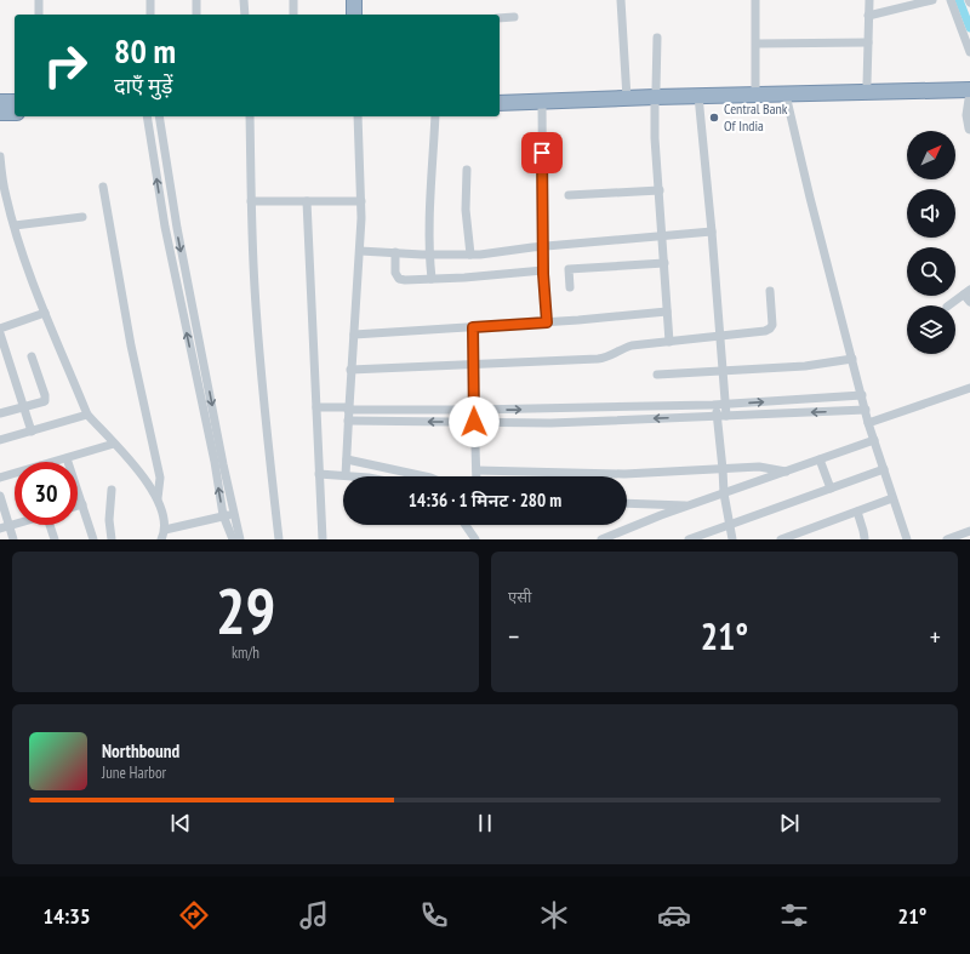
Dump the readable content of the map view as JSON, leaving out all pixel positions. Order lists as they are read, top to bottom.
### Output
{
  "places": ["Central Bank Of India"],
  "north": "top right",
  "page": {
    "turn": ["80 m", "दाएँ मुड़ें"],
    "limit": "30",
    "trip": "14:36 · 1 मिनट · 280 m",
    "tile": [
      ["29", "km/h"],
      "एसी"
    ],
    "heat": ["−", "21°", "+"],
    "song": ["Northbound", "June Harbor"],
    "tabs": ["14:35", "21°"]
  }
}
